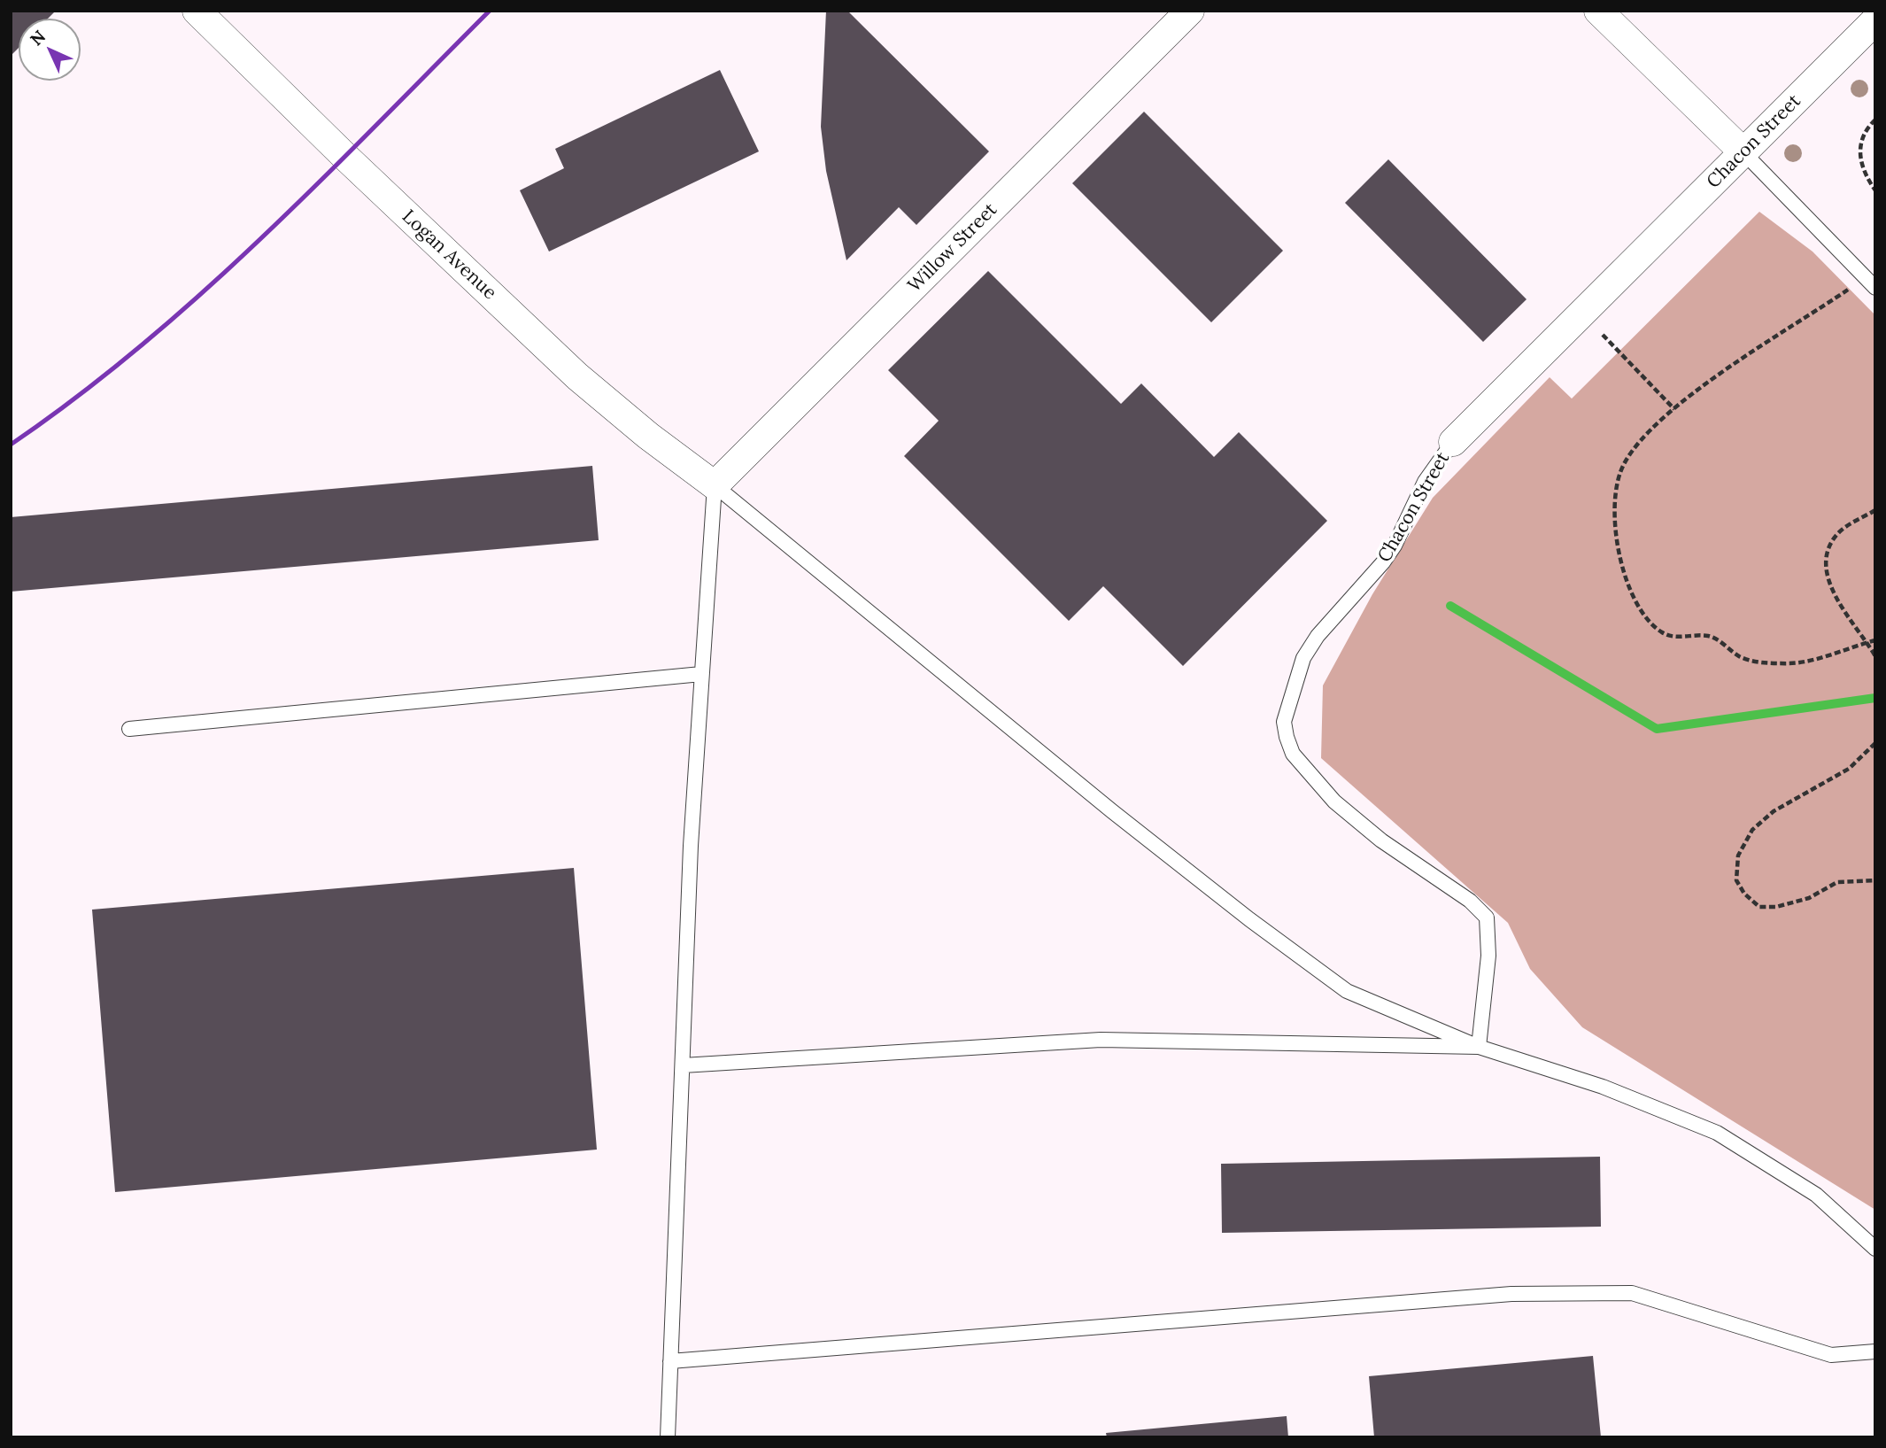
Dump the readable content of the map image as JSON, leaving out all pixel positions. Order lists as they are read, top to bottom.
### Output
{
  "streets": {
    "street": ["Chacon Street", "Willow Street", "Logan Avenue"]
  },
  "crossings": [
    ["Willow Street", "Logan Avenue"]
  ],
  "north": "top left"
}
